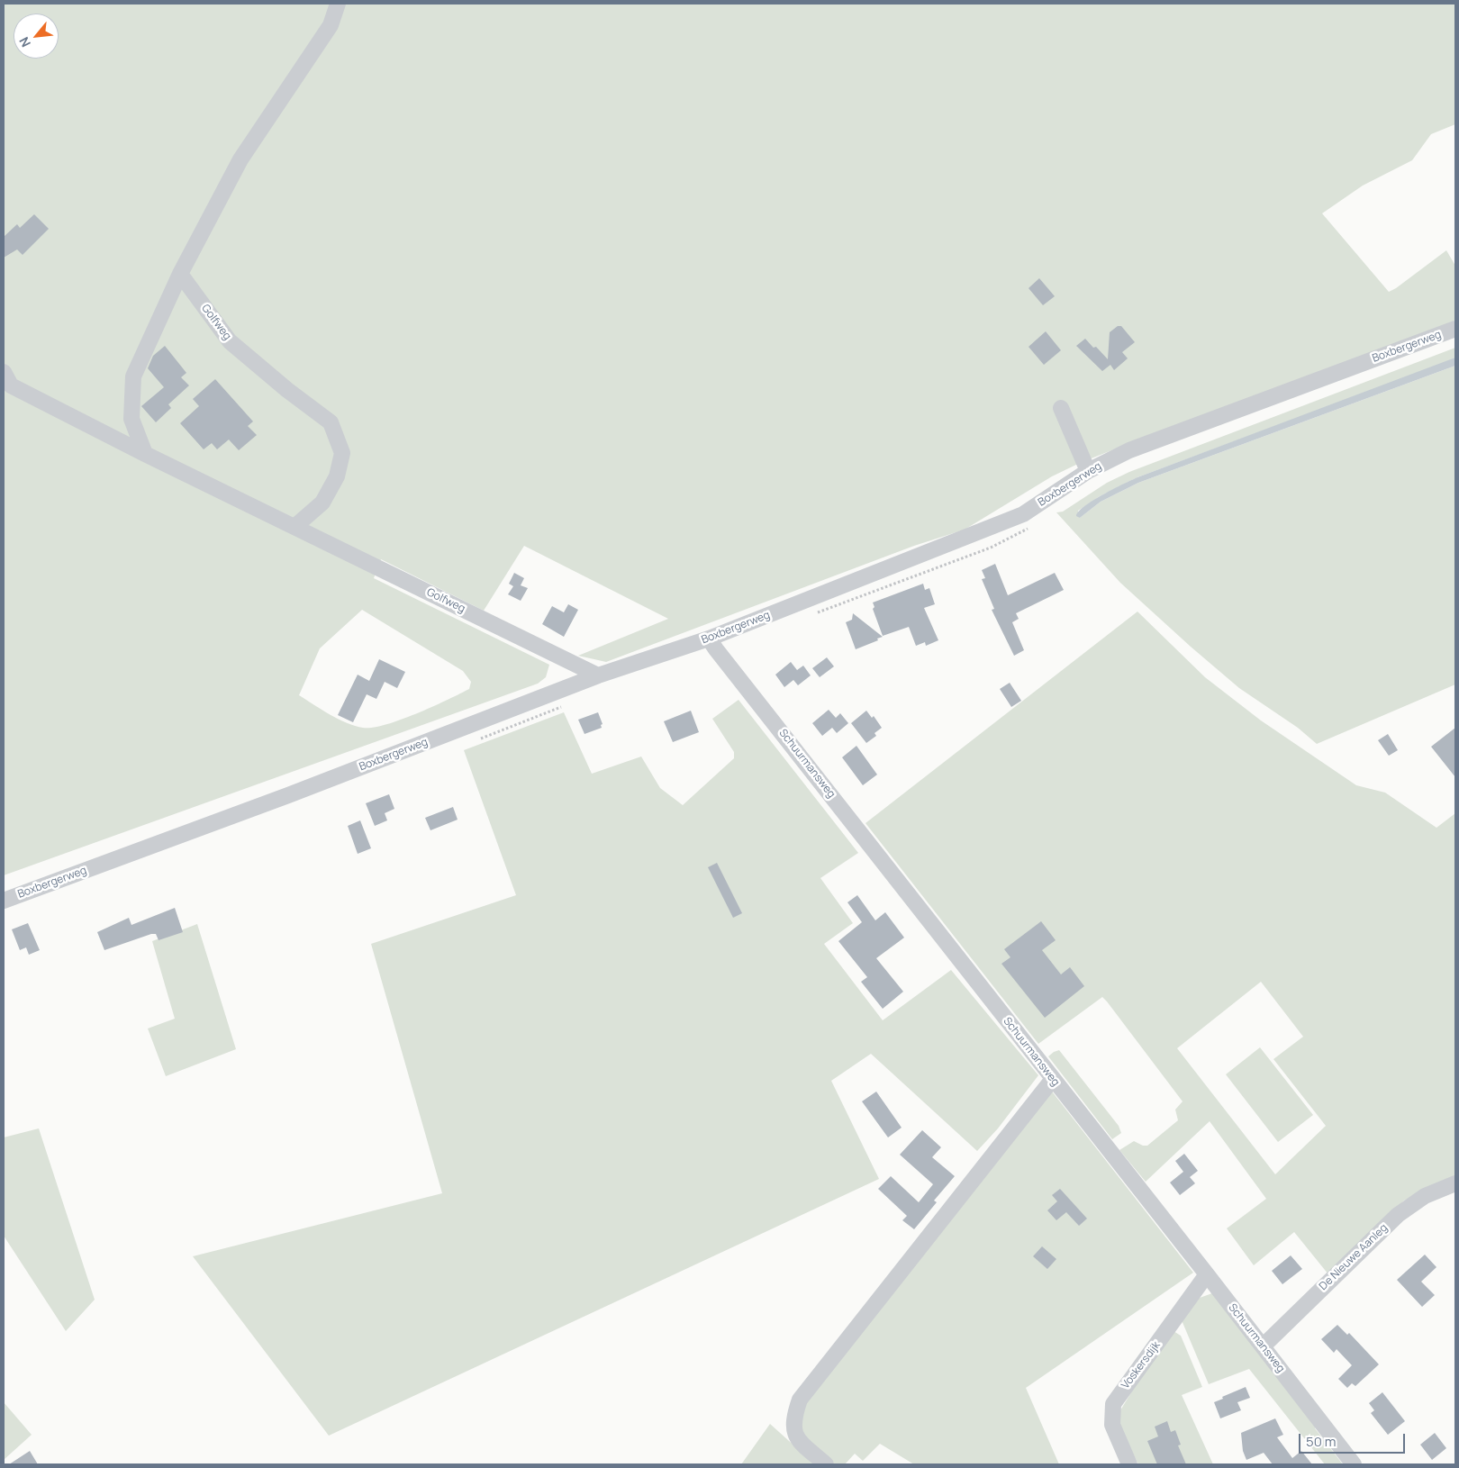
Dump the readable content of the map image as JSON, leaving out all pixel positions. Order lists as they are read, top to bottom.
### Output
{
  "streets": {
    "street": [
      "Golfweg",
      "Boxbergerweg",
      "Schuurmansweg",
      "De Nieuwe Aanleg",
      "Voskersdijk"
    ]
  },
  "crossings": [
    ["Golfweg", "Boxbergerweg"],
    ["Boxbergerweg", "Schuurmansweg"],
    ["Schuurmansweg", "De Nieuwe Aanleg"],
    ["Schuurmansweg", "Voskersdijk"]
  ],
  "scale_bar": "50 m",
  "north": "bottom left"
}
